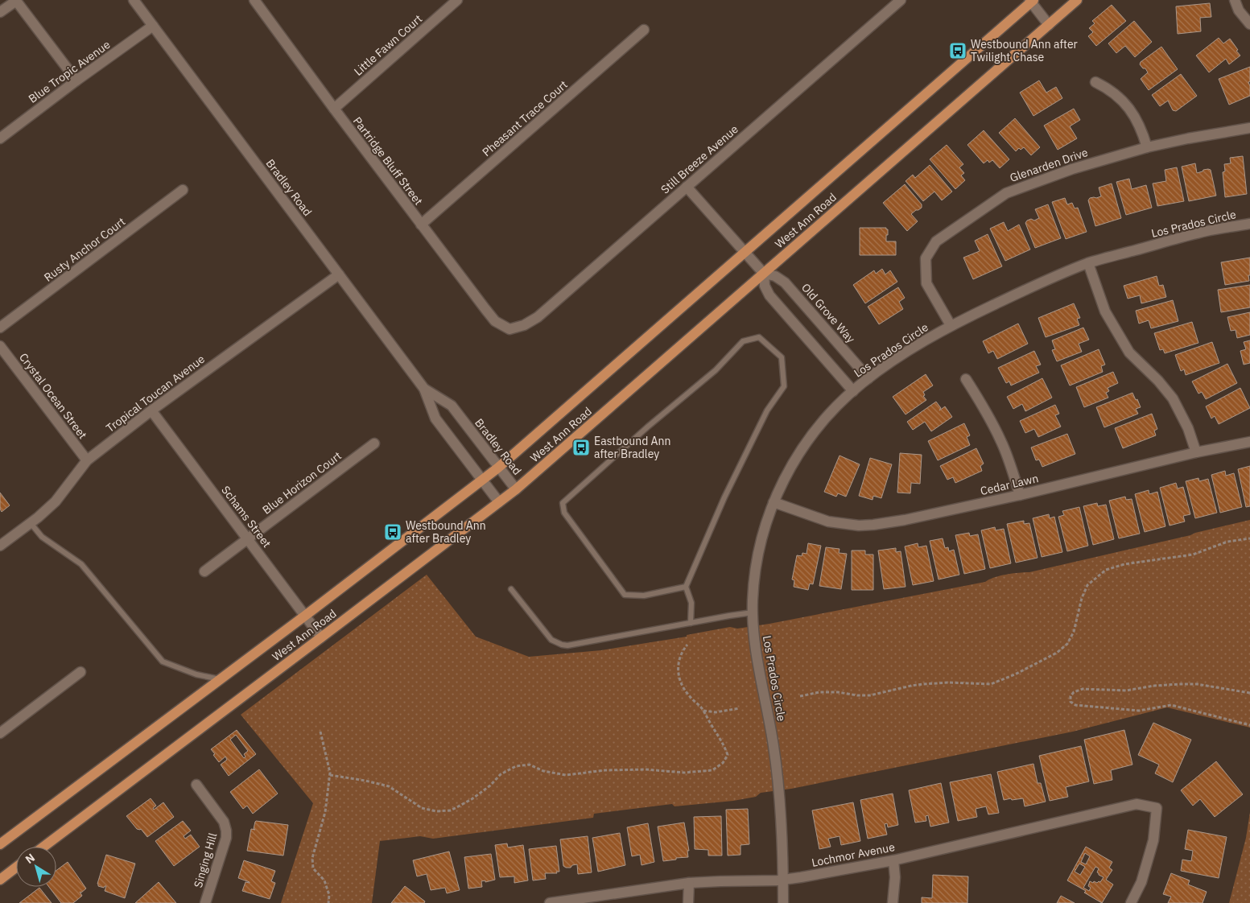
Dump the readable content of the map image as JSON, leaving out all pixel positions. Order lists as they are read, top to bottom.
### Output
{
  "streets": {
    "main road": ["West Ann Road"],
    "street": [
      "Little Fawn Court",
      "Blue Tropic Avenue",
      "Pheasant Trace Court",
      "Still Breeze Avenue",
      "Partridge Bluff Street",
      "Glenarden Drive",
      "Bradley Road",
      "Los Prados Circle",
      "Rusty Anchor Court",
      "Old Grove Way",
      "Tropical Toucan Avenue",
      "Crystal Ocean Street",
      "Blue Horizon Court",
      "Cedar Lawn",
      "Schams Street",
      "Lochmor Avenue",
      "Singing Hill"
    ]
  },
  "crossings": [
    ["Little Fawn Court", "Partridge Bluff Street"],
    ["Blue Tropic Avenue", "Bradley Road"],
    ["Pheasant Trace Court", "Partridge Bluff Street"],
    ["Still Breeze Avenue", "Partridge Bluff Street"],
    ["Still Breeze Avenue", "Old Grove Way"],
    ["Glenarden Drive", "Los Prados Circle"],
    ["Bradley Road", "West Ann Road"],
    ["Bradley Road", "Tropical Toucan Avenue"],
    ["West Ann Road", "Old Grove Way"],
    ["West Ann Road", "Schams Street"],
    ["Los Prados Circle", "Old Grove Way"],
    ["Los Prados Circle", "Cedar Lawn"],
    ["Los Prados Circle", "Lochmor Avenue"],
    ["Tropical Toucan Avenue", "Crystal Ocean Street"],
    ["Tropical Toucan Avenue", "Schams Street"],
    ["Blue Horizon Court", "Schams Street"]
  ],
  "places": {
    "bus stop": ["Westbound Ann after Twilight Chase", "Eastbound Ann after Bradley", "Westbound Ann after Bradley"]
  },
  "north": "top left"
}
